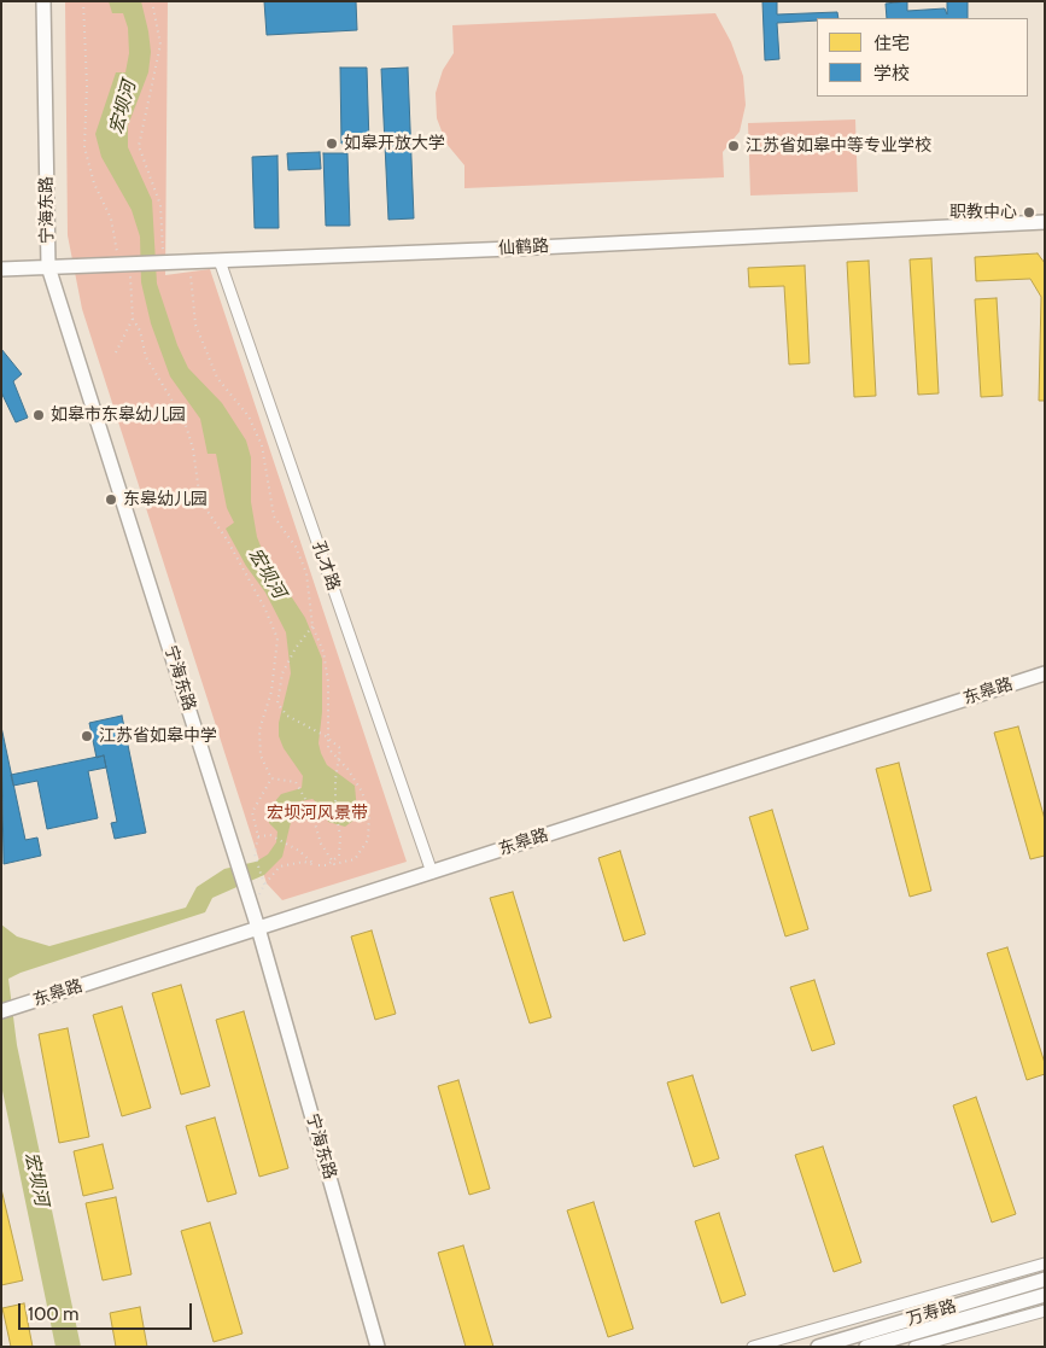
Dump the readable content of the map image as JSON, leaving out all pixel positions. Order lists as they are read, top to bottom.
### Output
{
  "streets": {
    "street": [
      "宁海东路",
      "仙鹤路",
      "孔才路",
      "东皋路",
      "万寿路"
    ]
  },
  "crossings": [
    ["宁海东路", "仙鹤路"],
    ["宁海东路", "东皋路"],
    ["仙鹤路", "孔才路"],
    ["孔才路", "东皋路"]
  ],
  "water": ["宏坝河"],
  "parks": ["宏坝河风景带"],
  "places": [
    "如皋开放大学",
    "江苏省如皋中等专业学校",
    "职教中心",
    "如皋市东皋幼儿园",
    "东皋幼儿园",
    "江苏省如皋中学"
  ],
  "legend": ["住宅", "学校"],
  "scale_bar": "100 m"
}
